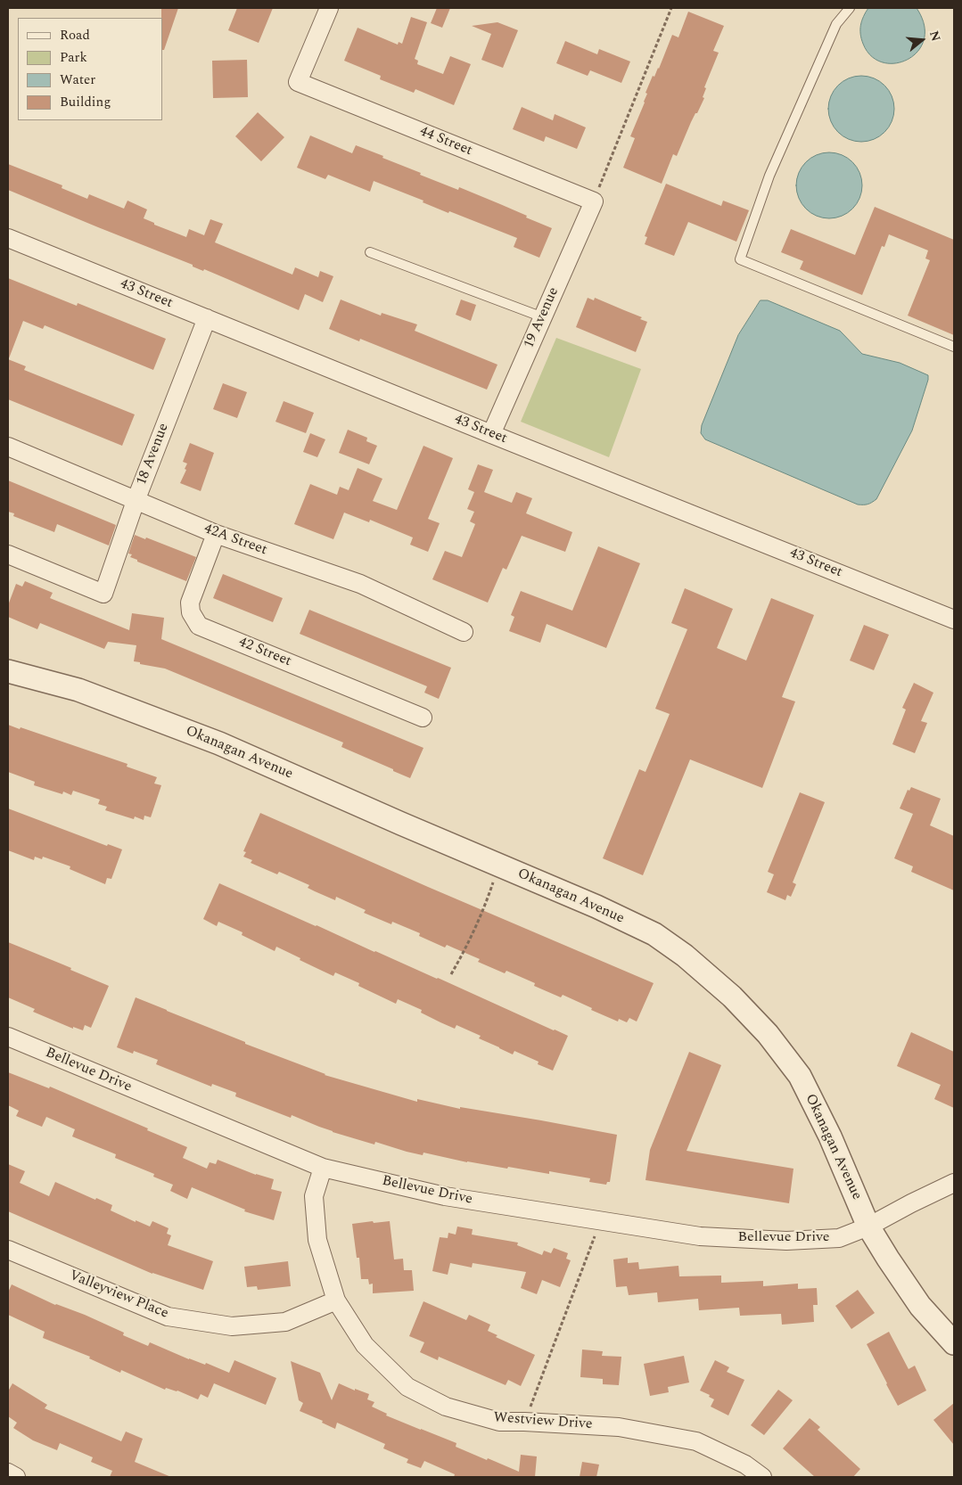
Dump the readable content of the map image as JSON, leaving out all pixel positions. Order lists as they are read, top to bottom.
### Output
{
  "streets": {
    "street": [
      "44 Street",
      "43 Street",
      "19 Avenue",
      "18 Avenue",
      "42A Street",
      "42 Street",
      "Okanagan Avenue",
      "Bellevue Drive",
      "Valleyview Place",
      "Westview Drive"
    ]
  },
  "crossings": [
    ["44 Street", "19 Avenue"],
    ["43 Street", "19 Avenue"],
    ["43 Street", "18 Avenue"],
    ["18 Avenue", "42A Street"],
    ["42A Street", "42 Street"],
    ["Okanagan Avenue", "Bellevue Drive"],
    ["Bellevue Drive", "Westview Drive"],
    ["Valleyview Place", "Westview Drive"]
  ],
  "legend": [
    "Road",
    "Park",
    "Water",
    "Building"
  ],
  "north": "right"
}
